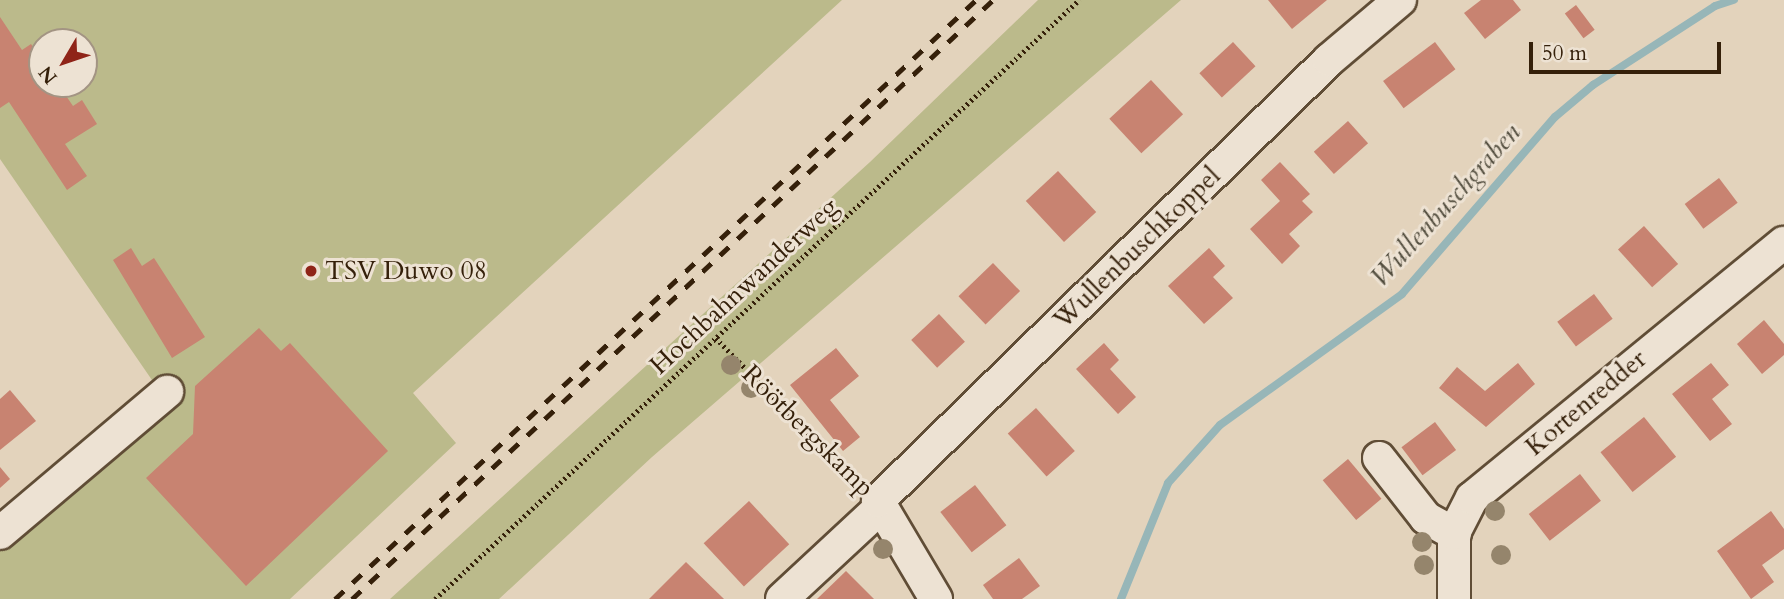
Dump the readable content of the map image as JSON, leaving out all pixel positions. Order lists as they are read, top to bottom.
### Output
{
  "streets": {
    "street": ["Wullenbuschkoppel", "Kortenredder", "Röötbergskamp"],
    "path": ["Hochbahnwanderweg"]
  },
  "crossings": [
    ["Wullenbuschkoppel", "Röötbergskamp"],
    ["Hochbahnwanderweg", "Röötbergskamp"]
  ],
  "water": ["Wullenbuschgraben"],
  "places": ["TSV Duwo 08"],
  "scale_bar": "50 m",
  "north": "bottom left"
}
